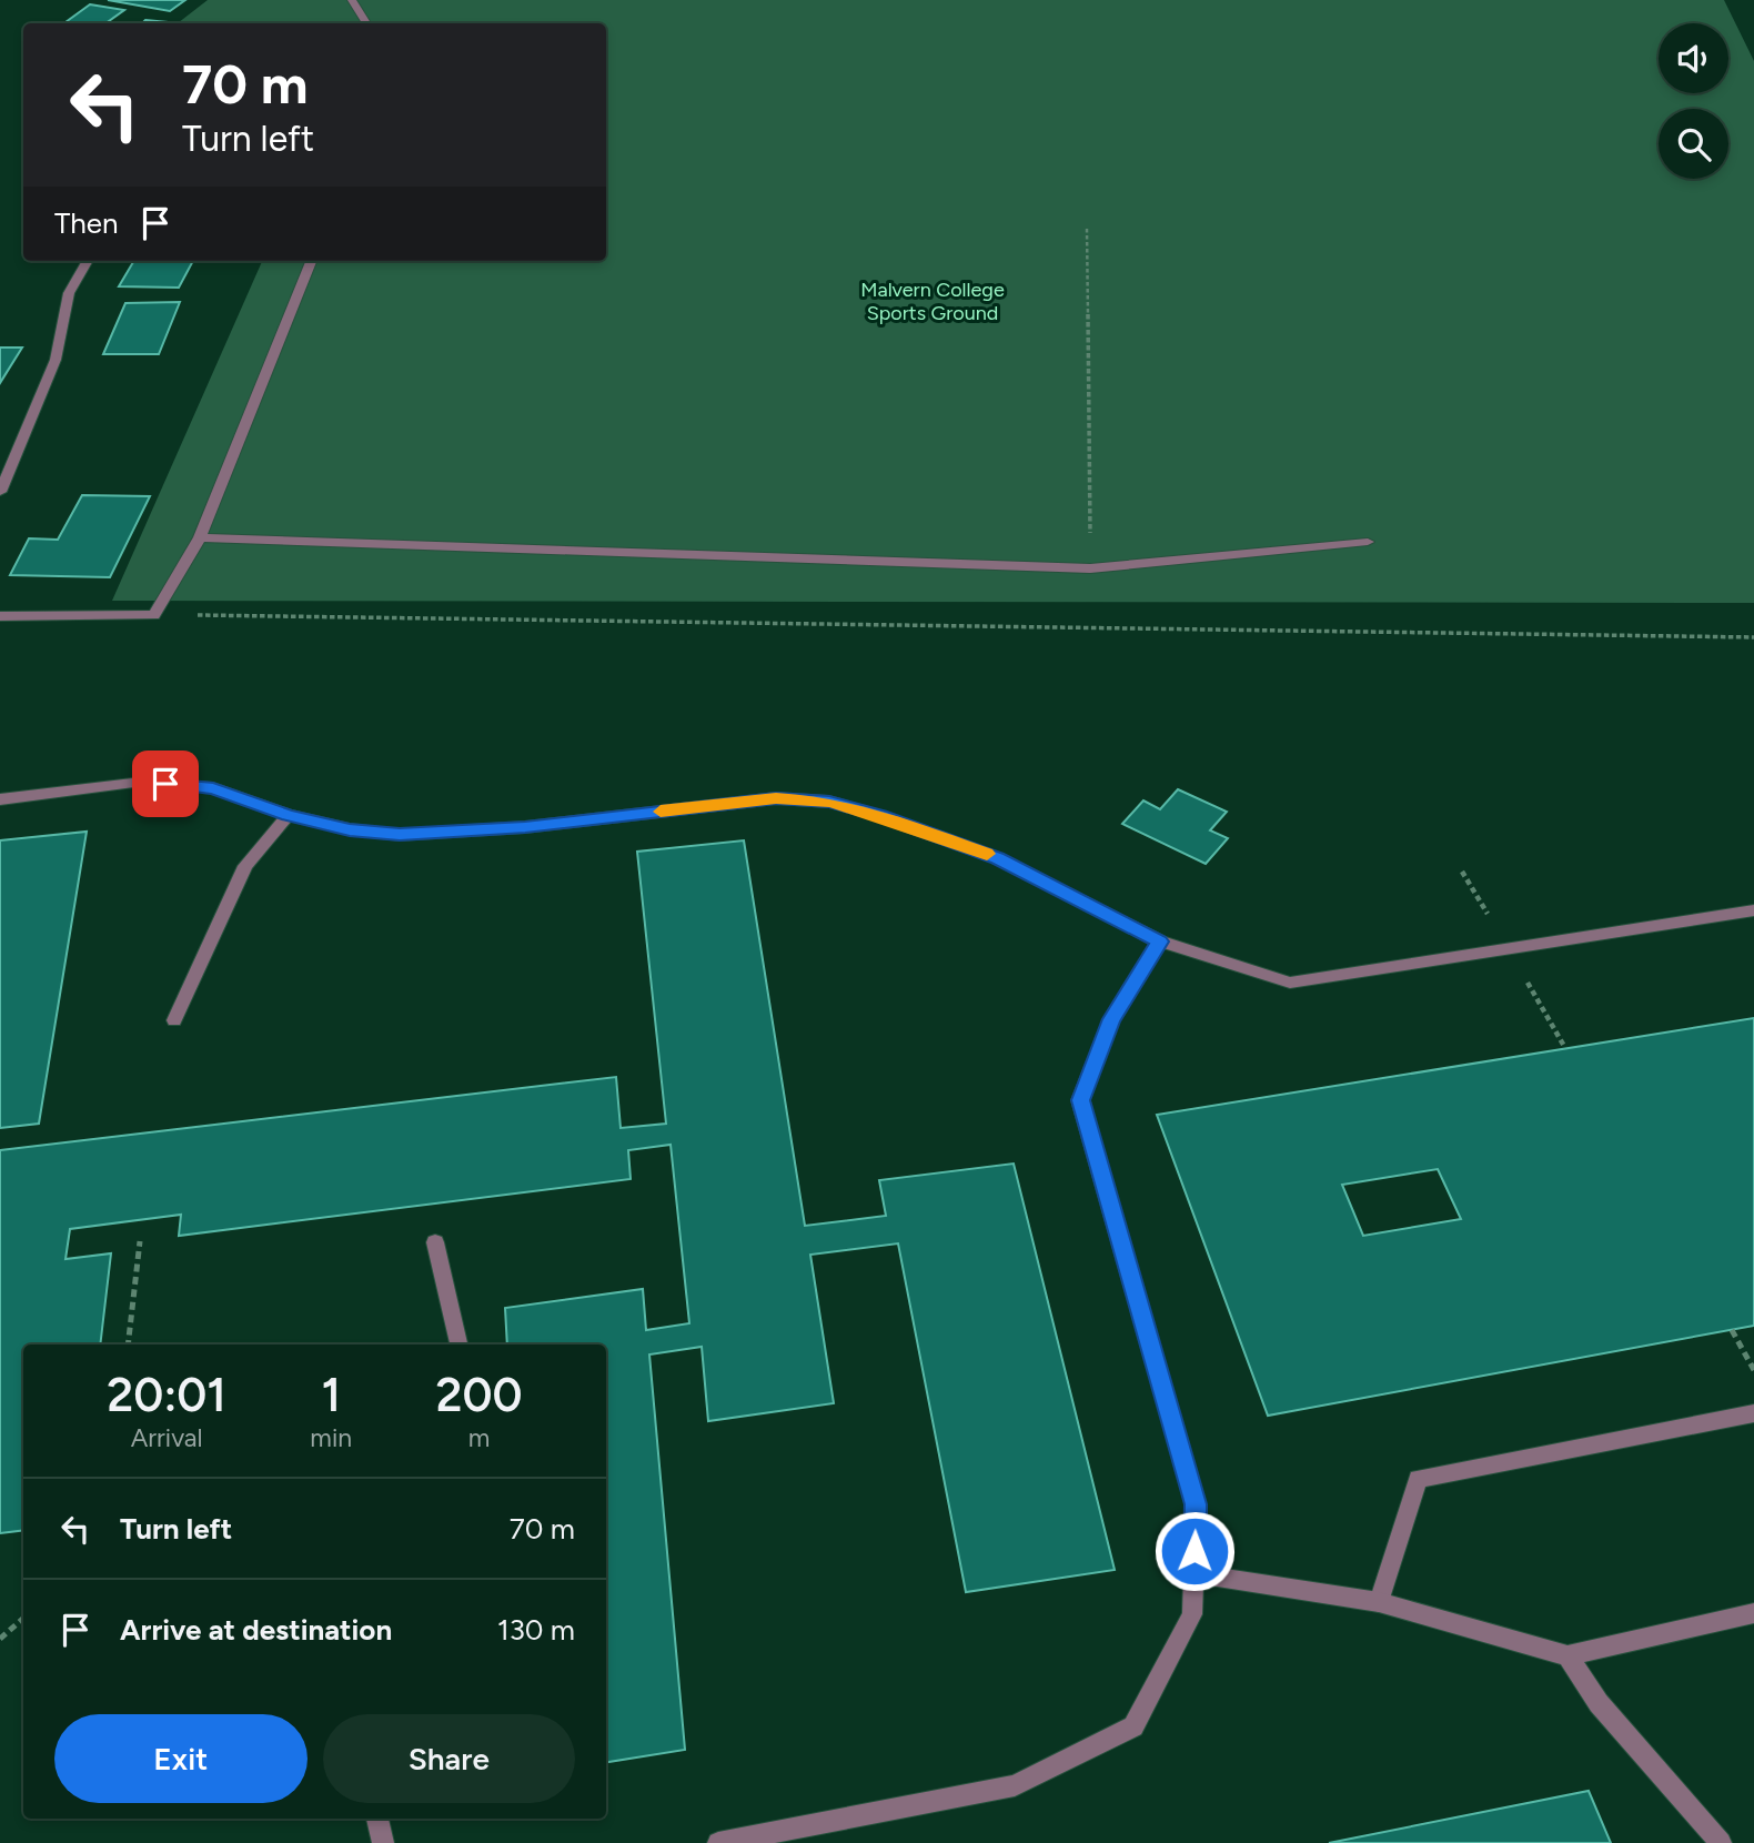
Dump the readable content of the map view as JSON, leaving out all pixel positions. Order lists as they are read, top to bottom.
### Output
{
  "parks": ["Malvern College Sports Ground"],
  "page": {
    "turn": ["70 m", "Turn left"],
    "then": "Then",
    "eta": [
      "20:01",
      "Arrival",
      "1",
      "min",
      "200",
      "m"
    ],
    "list": [
      {
        "name": "Turn left",
        "value": "70 m"
      },
      {
        "name": "Arrive at destination",
        "value": "130 m"
      }
    ],
    "buttons": ["Exit", "Share"]
  }
}
